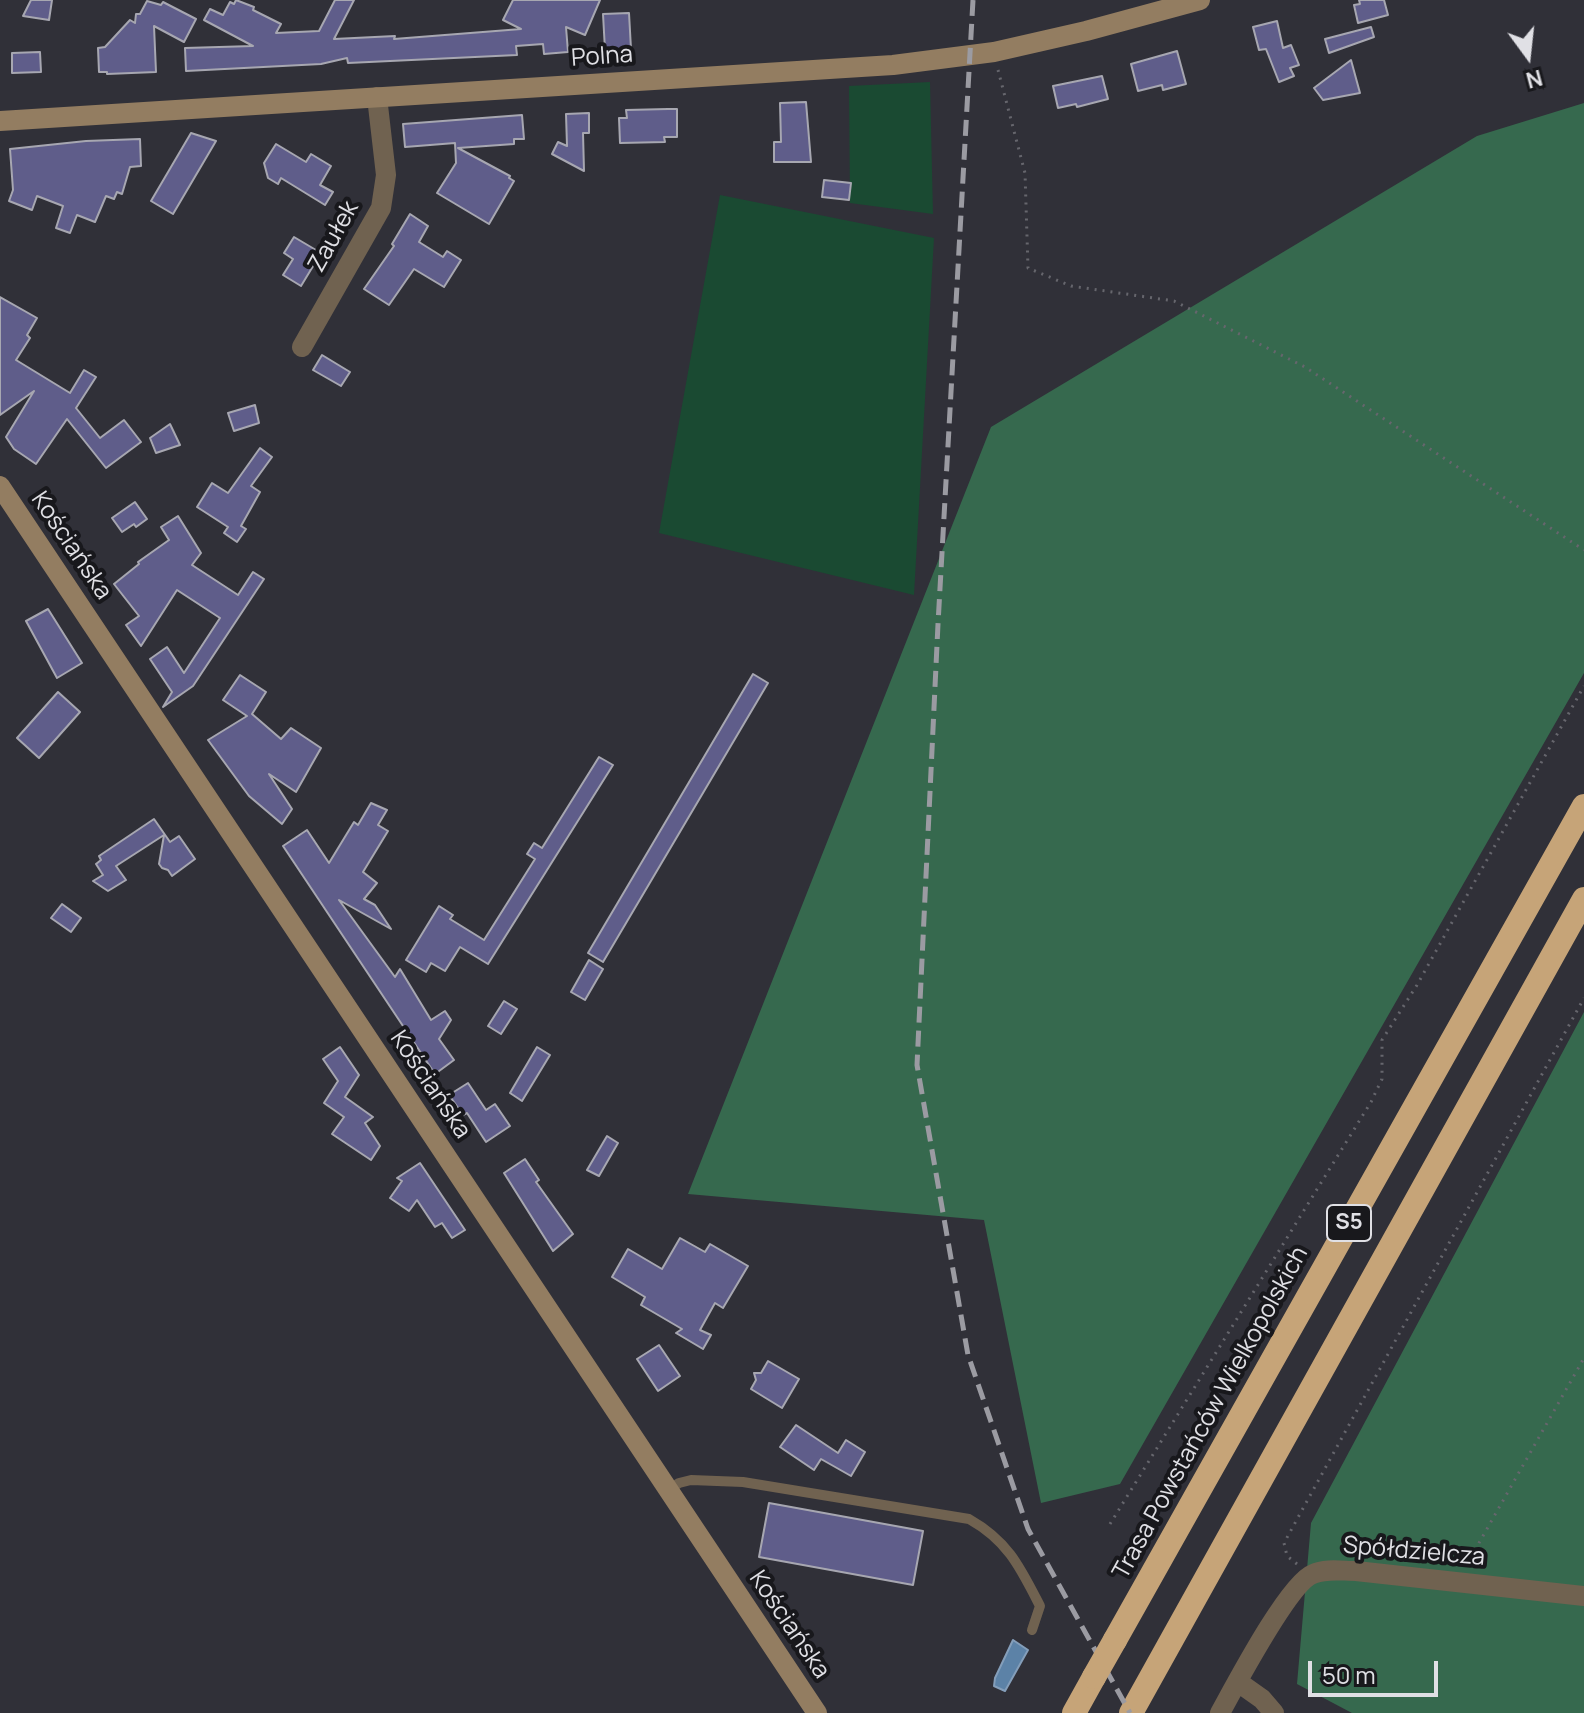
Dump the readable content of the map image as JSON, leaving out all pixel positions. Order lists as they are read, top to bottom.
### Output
{
  "streets": {
    "highway": ["S5", "Trasa Powstańców Wielkopolskich"],
    "street": [
      "Polna",
      "Zaułek",
      "Kościańska",
      "Spółdzielcza"
    ]
  },
  "crossings": [
    ["Polna", "Zaułek"]
  ],
  "scale_bar": "50 m",
  "north": "bottom"
}
